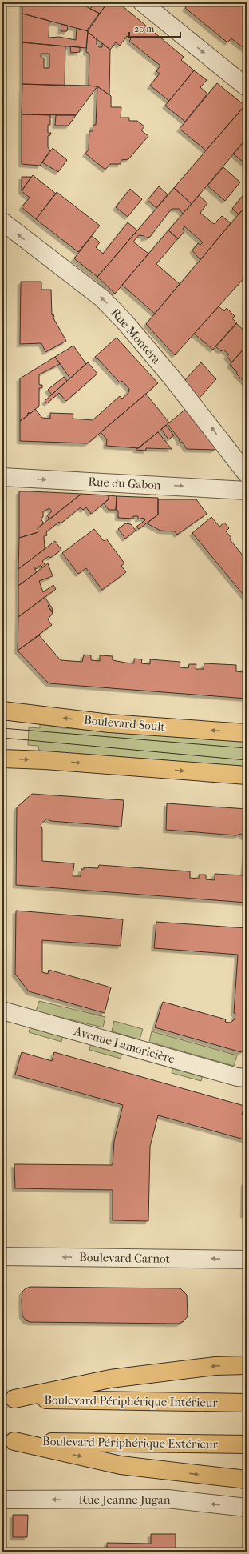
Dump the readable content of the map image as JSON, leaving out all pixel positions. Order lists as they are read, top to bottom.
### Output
{
  "streets": {
    "main road": ["Boulevard Soult", "Boulevard Périphérique Intérieur", "Boulevard Périphérique Extérieur"],
    "street": [
      "Rue Montéra",
      "Rue du Gabon",
      "Avenue Lamoricière",
      "Boulevard Carnot",
      "Rue Jeanne Jugan"
    ]
  },
  "one_way": [
    "Rue Montéra",
    "Rue du Gabon",
    "Boulevard Carnot",
    "Rue Jeanne Jugan"
  ],
  "scale_bar": "20 m"
}
